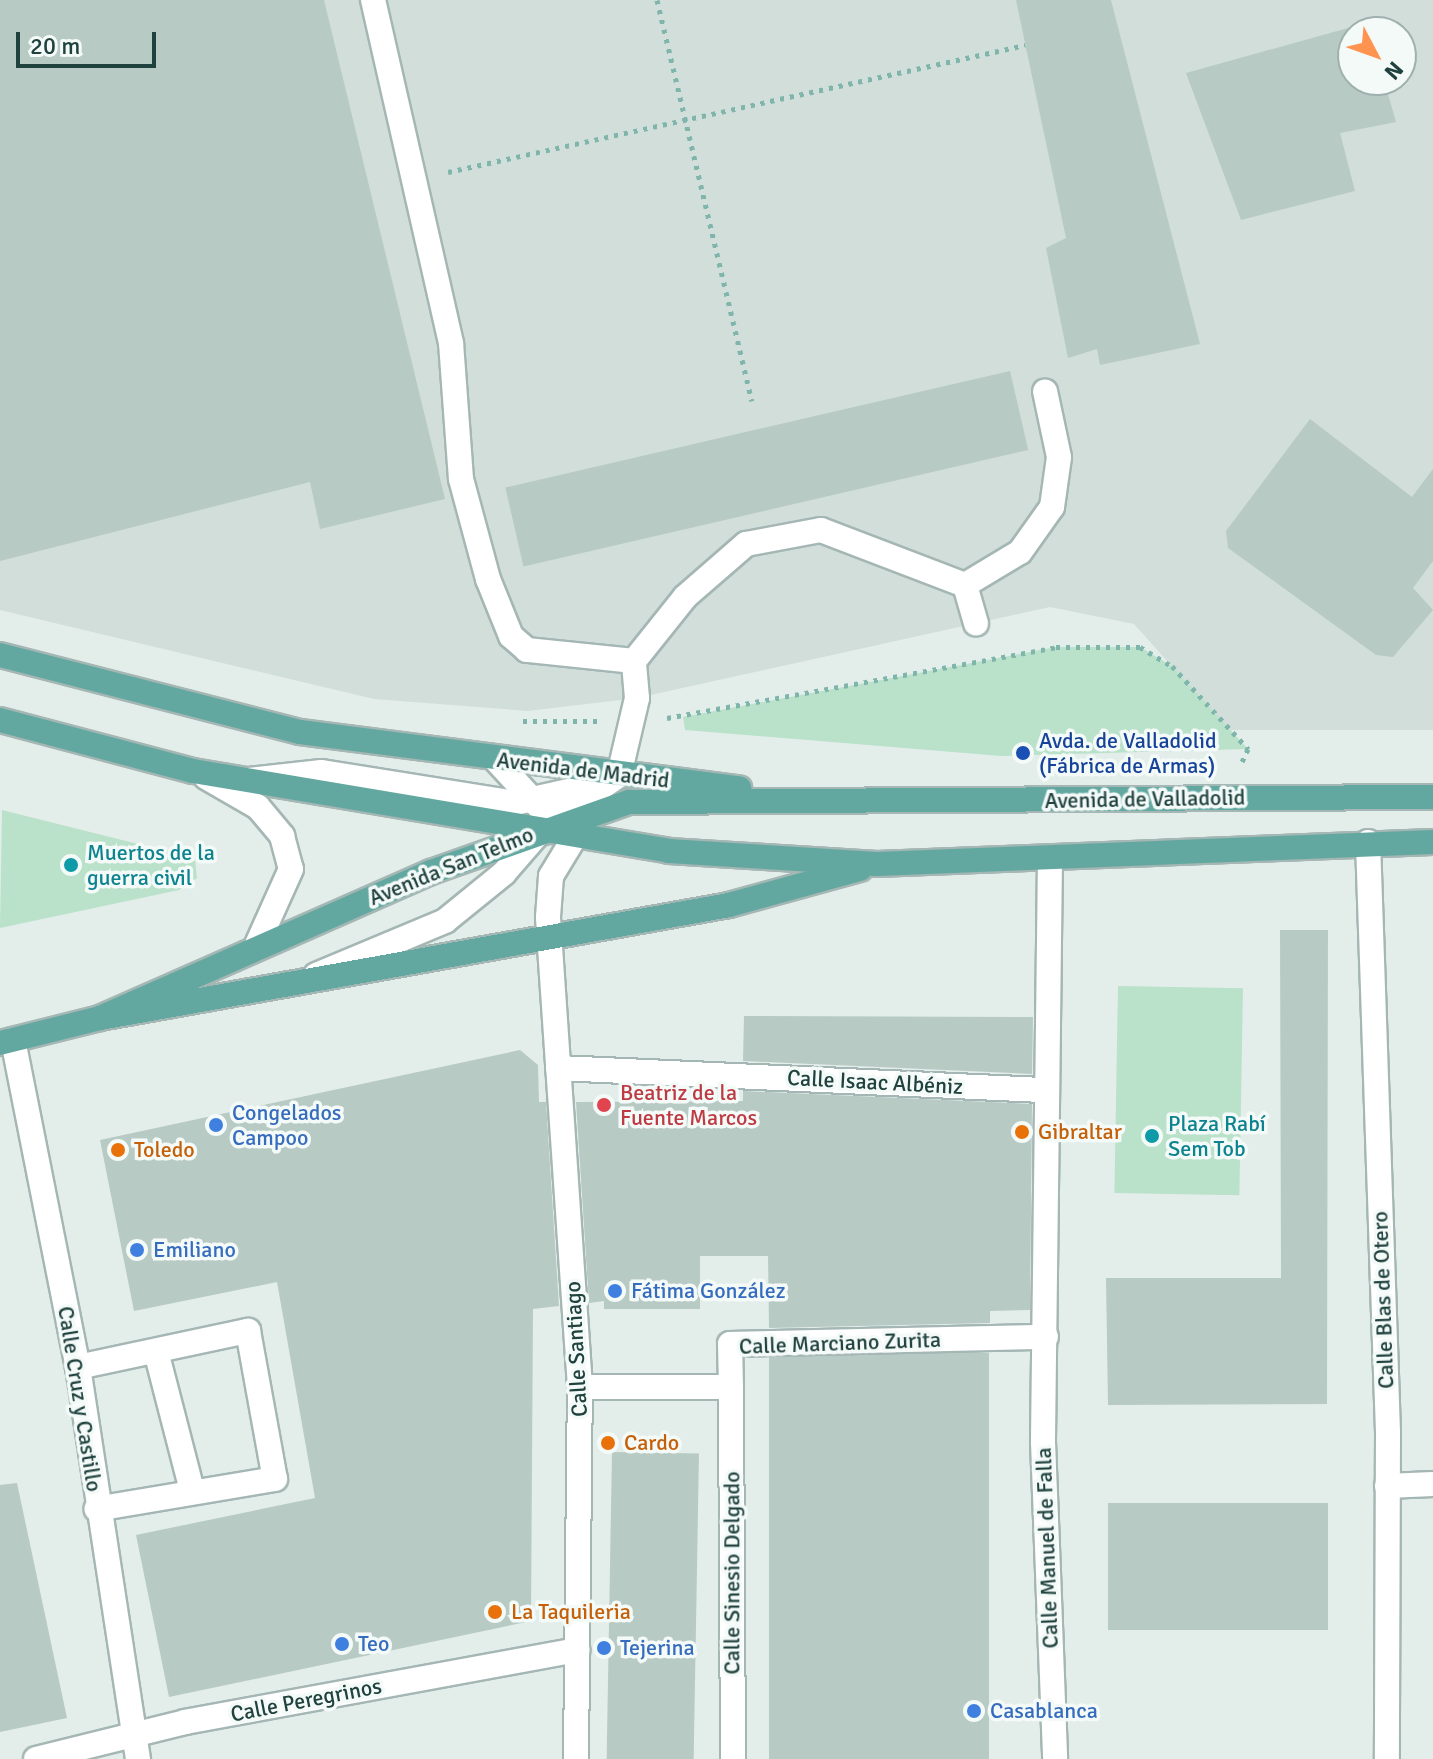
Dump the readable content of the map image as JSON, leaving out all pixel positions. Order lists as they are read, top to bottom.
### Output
{
  "streets": {
    "main road": ["Avenida de Madrid", "Avenida de Valladolid", "Avenida San Telmo"],
    "street": [
      "Calle Isaac Albéniz",
      "Calle Blas de Otero",
      "Calle Marciano Zurita",
      "Calle Santiago",
      "Calle Cruz y Castillo",
      "Calle Manuel de Falla",
      "Calle Sinesio Delgado",
      "Calle Peregrinos"
    ]
  },
  "crossings": [
    ["Avenida de Madrid", "Avenida de Valladolid"],
    ["Avenida de Madrid", "Avenida San Telmo"],
    ["Avenida de Madrid", "Calle Santiago"],
    ["Avenida San Telmo", "Calle Santiago"],
    ["Avenida San Telmo", "Calle Cruz y Castillo"],
    ["Calle Isaac Albéniz", "Calle Santiago"],
    ["Calle Marciano Zurita", "Calle Santiago"],
    ["Calle Marciano Zurita", "Calle Manuel de Falla"],
    ["Calle Marciano Zurita", "Calle Sinesio Delgado"],
    ["Calle Santiago", "Calle Peregrinos"],
    ["Calle Cruz y Castillo", "Calle Peregrinos"]
  ],
  "places": [
    "Avda. de Valladolid (Fábrica de Armas)",
    "Muertos de la guerra civil",
    "Beatriz de la Fuente Marcos",
    "Congelados Campoo",
    "Gibraltar",
    "Plaza Rabí Sem Tob",
    "Toledo",
    "Emiliano",
    "Fátima González",
    "Cardo",
    "La Taquileria",
    "Teo",
    "Tejerina",
    "Casablanca"
  ],
  "scale_bar": "20 m",
  "north": "bottom right"
}
